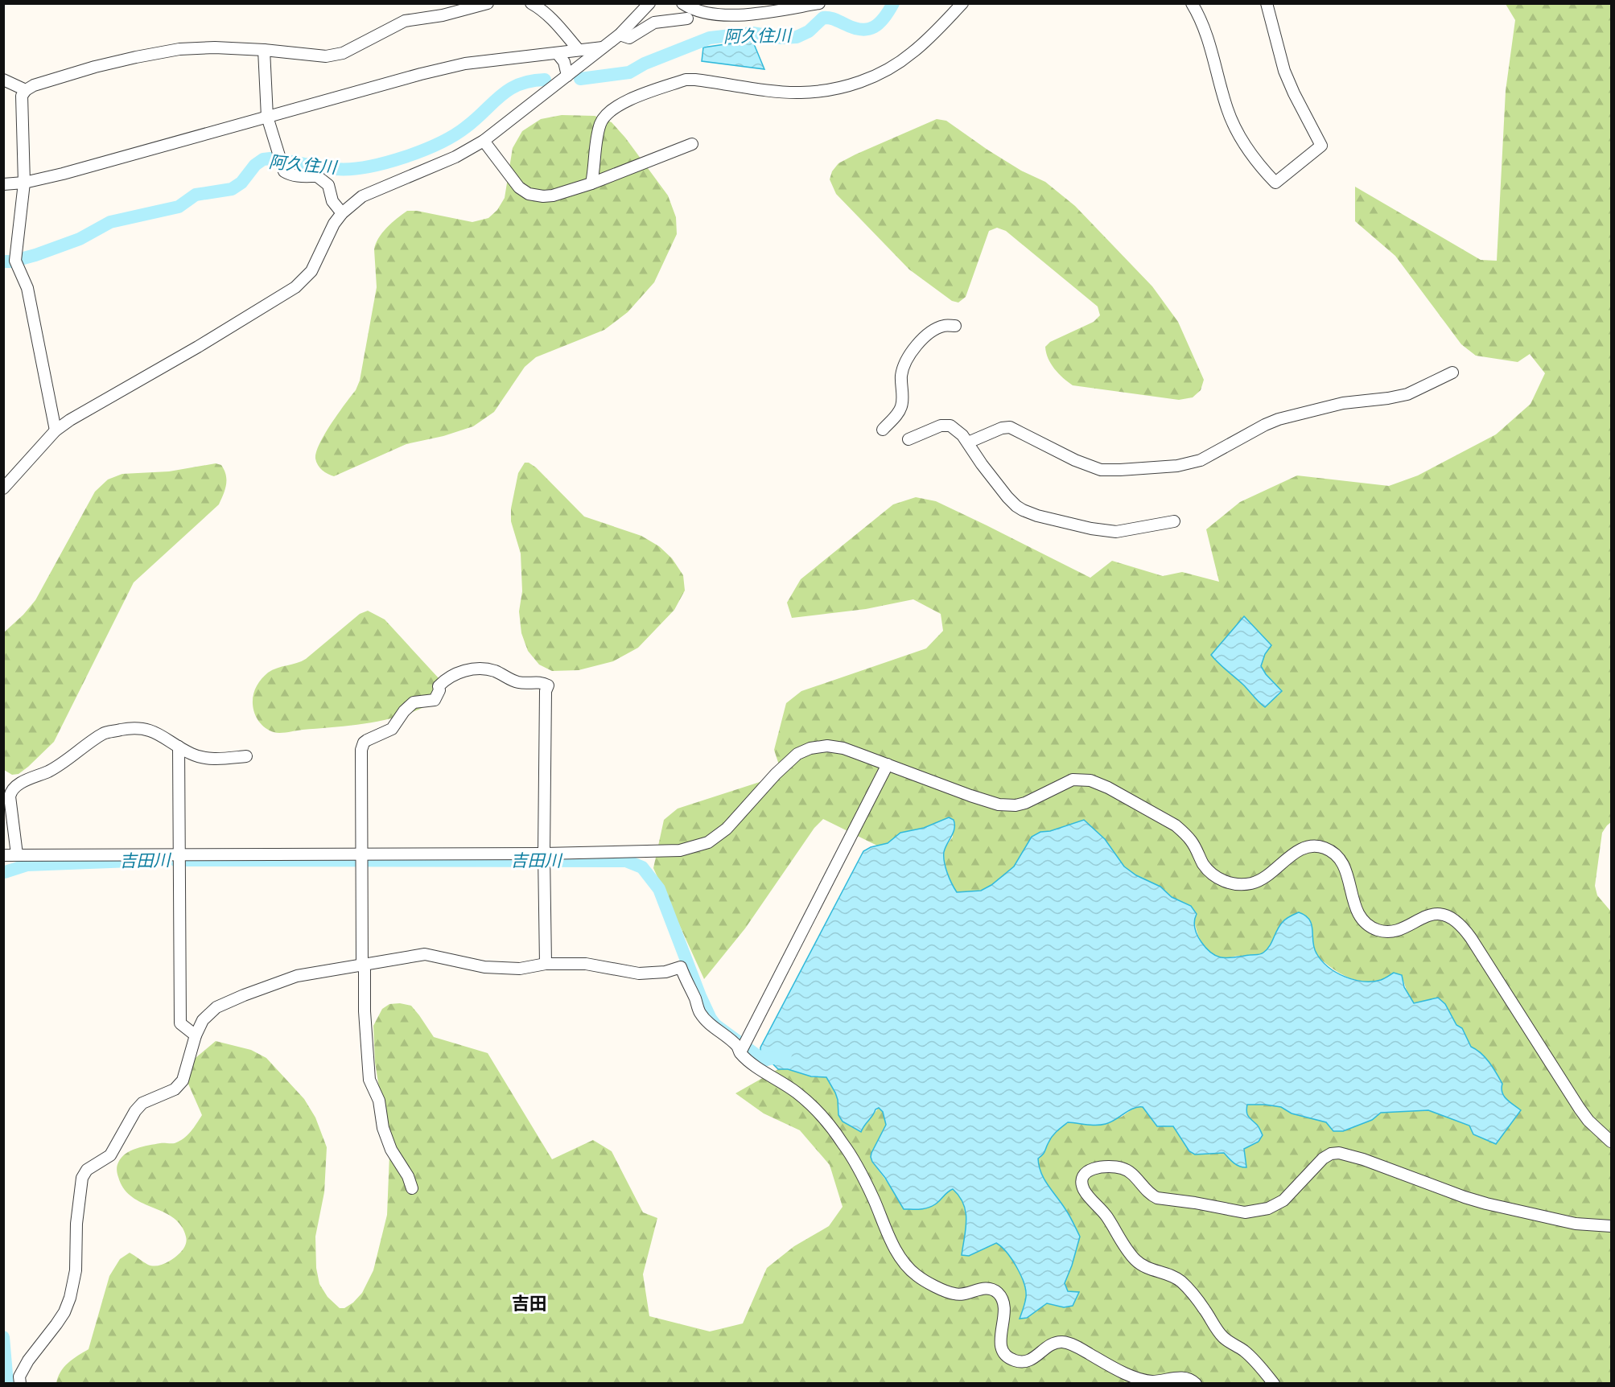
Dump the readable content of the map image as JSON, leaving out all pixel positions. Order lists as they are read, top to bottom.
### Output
{
  "districts": ["吉田"],
  "water": ["阿久住川", "吉田川"]
}
